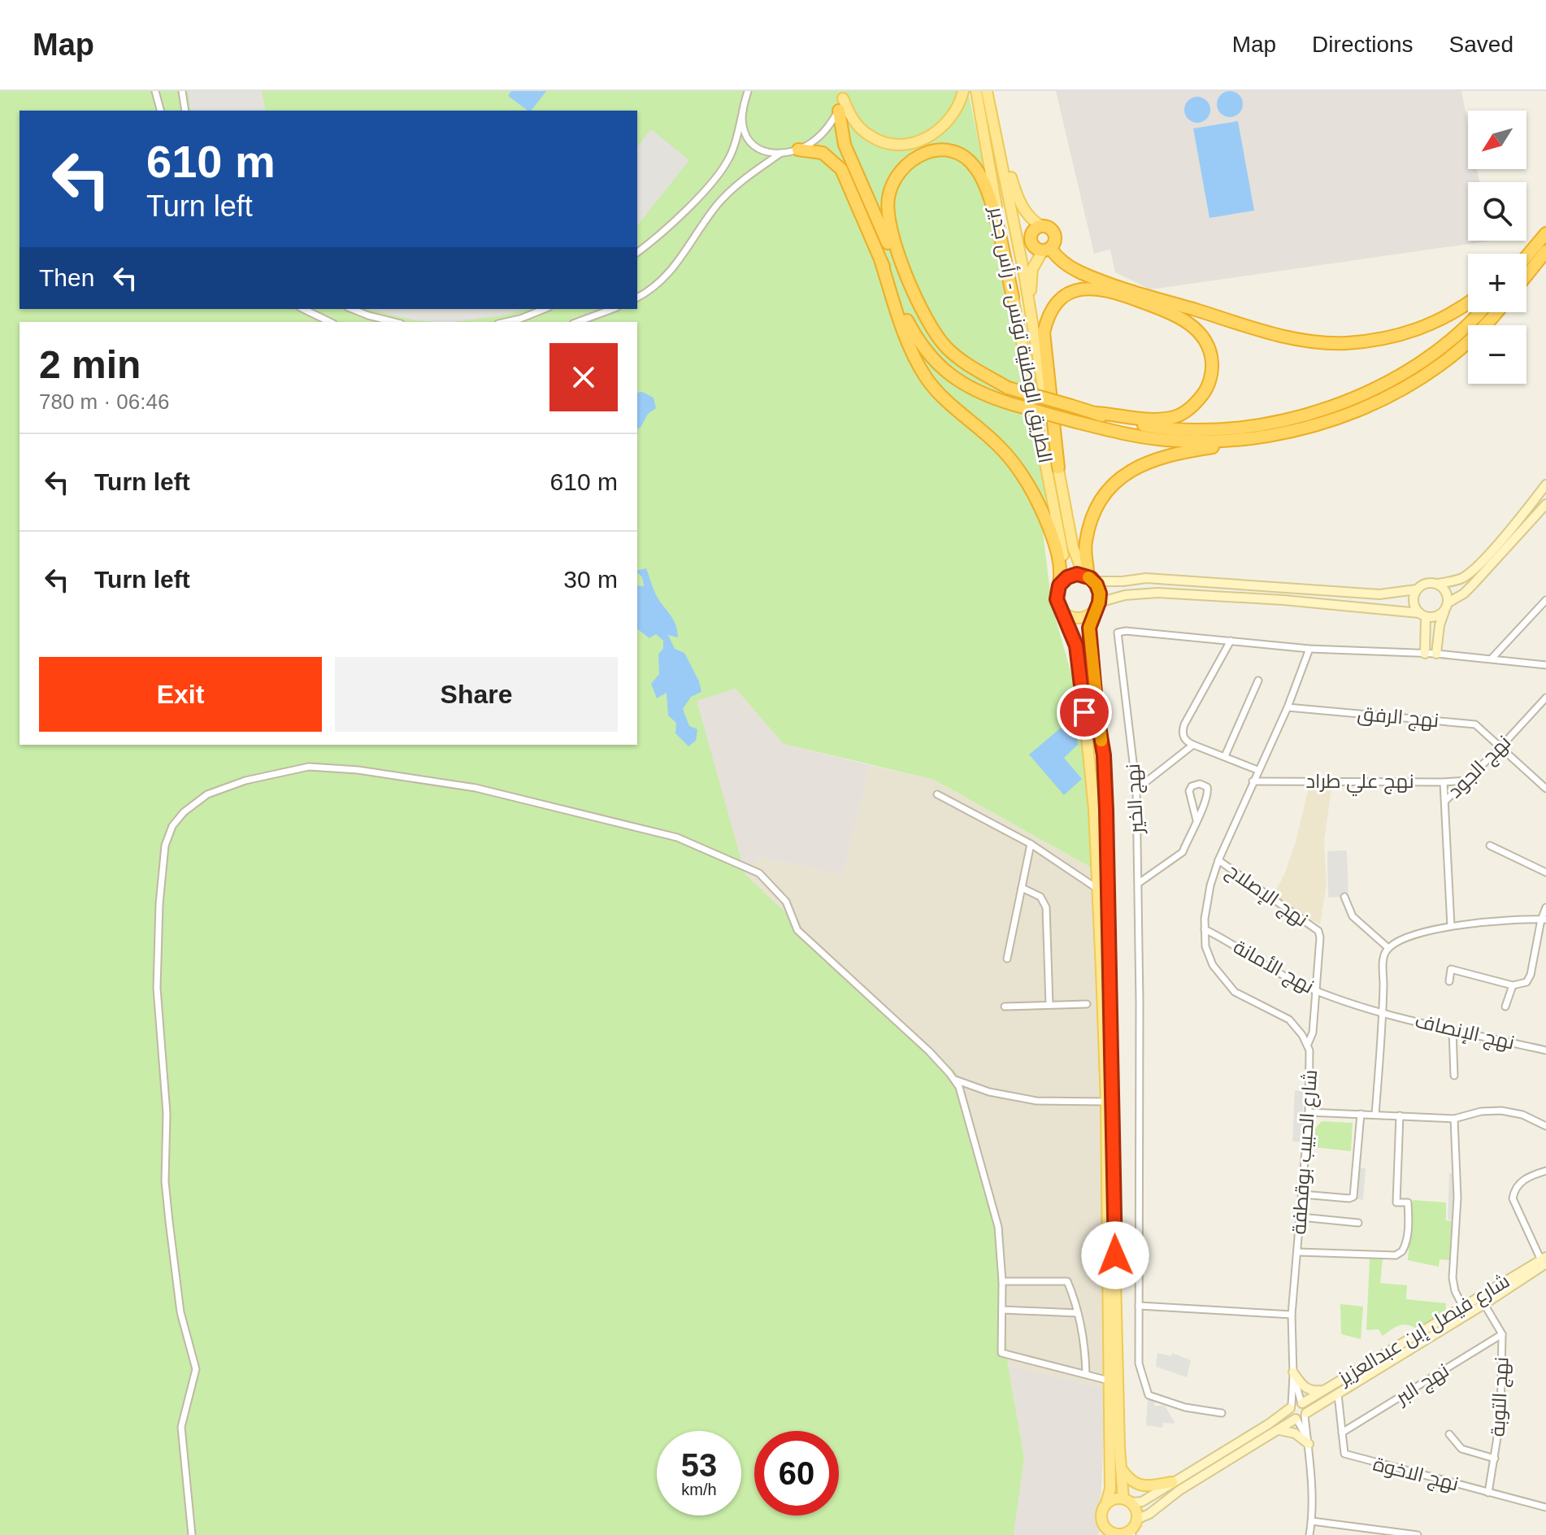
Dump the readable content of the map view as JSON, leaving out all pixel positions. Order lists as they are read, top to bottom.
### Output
{
  "streets": {
    "main road": ["الطريق الوطنية تونس - رأس جدير"],
    "street": [
      "نهج الرفق",
      "نهج الجود",
      "نهج علي طراد",
      "نهج الخير",
      "نهج الإصلاح",
      "نهج الأمانة",
      "نهج الإنصاف",
      "شارع الحبيب بوقطفة",
      "شارع فيصل إبن عبدالعزيز",
      "نهج البر",
      "نهج التوبة",
      "نهج الاخوة"
    ]
  },
  "crossings": [
    ["نهج الرفق", "نهج الجود"],
    ["نهج الرفق", "شارع الحبيب بوقطفة"],
    ["نهج الجود", "نهج علي طراد"],
    ["نهج علي طراد", "شارع الحبيب بوقطفة"],
    ["نهج الخير", "شارع الحبيب بوقطفة"],
    ["نهج الإصلاح", "نهج الأمانة"],
    ["نهج الإصلاح", "شارع الحبيب بوقطفة"],
    ["نهج الأمانة", "نهج الإنصاف"],
    ["نهج الأمانة", "شارع الحبيب بوقطفة"],
    ["شارع فيصل إبن عبدالعزيز", "نهج التوبة"],
    ["شارع فيصل إبن عبدالعزيز", "نهج الاخوة"],
    ["نهج البر", "نهج التوبة"],
    ["نهج البر", "نهج الاخوة"],
    ["نهج التوبة", "نهج الاخوة"]
  ],
  "north": "bottom left",
  "page": {
    "header": "Map",
    "nav": ["Map", "Directions", "Saved"],
    "map_buttons": ["+", "−"],
    "turn": ["610 m", "Turn left"],
    "then": "Then",
    "heading": ["2 min", "780 m · 06:46"],
    "list": [
      {
        "name": "Turn left",
        "value": "610 m"
      },
      {
        "name": "Turn left",
        "value": "30 m"
      }
    ],
    "buttons": ["Exit", "Share"],
    "speed": "53 km/h",
    "limit": "60"
  }
}
